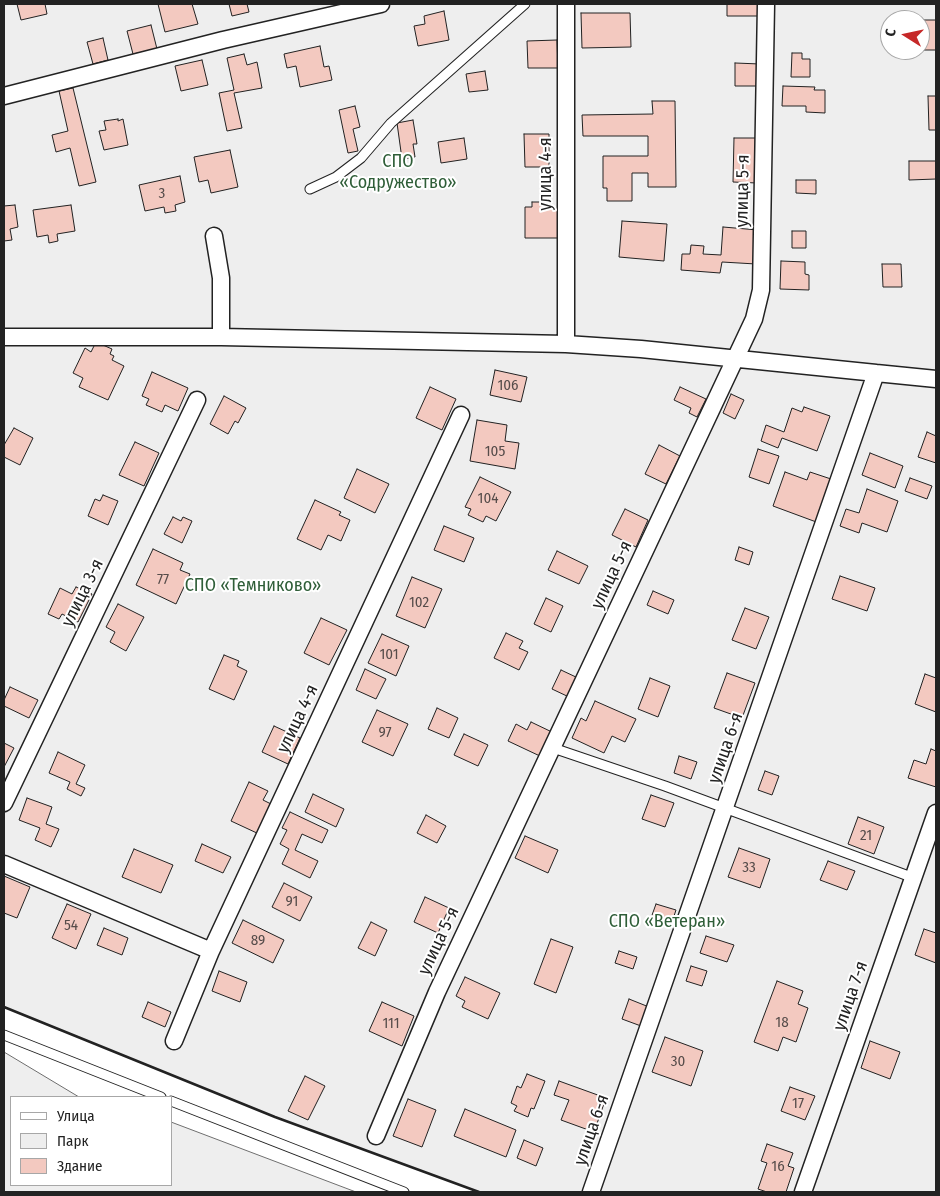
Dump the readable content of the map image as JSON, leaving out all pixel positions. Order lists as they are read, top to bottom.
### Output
{
  "streets": {
    "street": [
      "улица 4-я",
      "улица 5-я",
      "улица 3-я",
      "улица 6-я",
      "улица 7-я"
    ]
  },
  "parks": ["СПО «Содружество»", "СПО «Темниково»", "СПО «Ветеран»"],
  "house_numbers": [
    "3",
    "106",
    "105",
    "104",
    "77",
    "102",
    "101",
    "97",
    "21",
    "33",
    "91",
    "54",
    "89",
    "18",
    "111",
    "30",
    "17",
    "16"
  ],
  "legend": ["Улица", "Парк", "Здание"],
  "north": "left"
}
